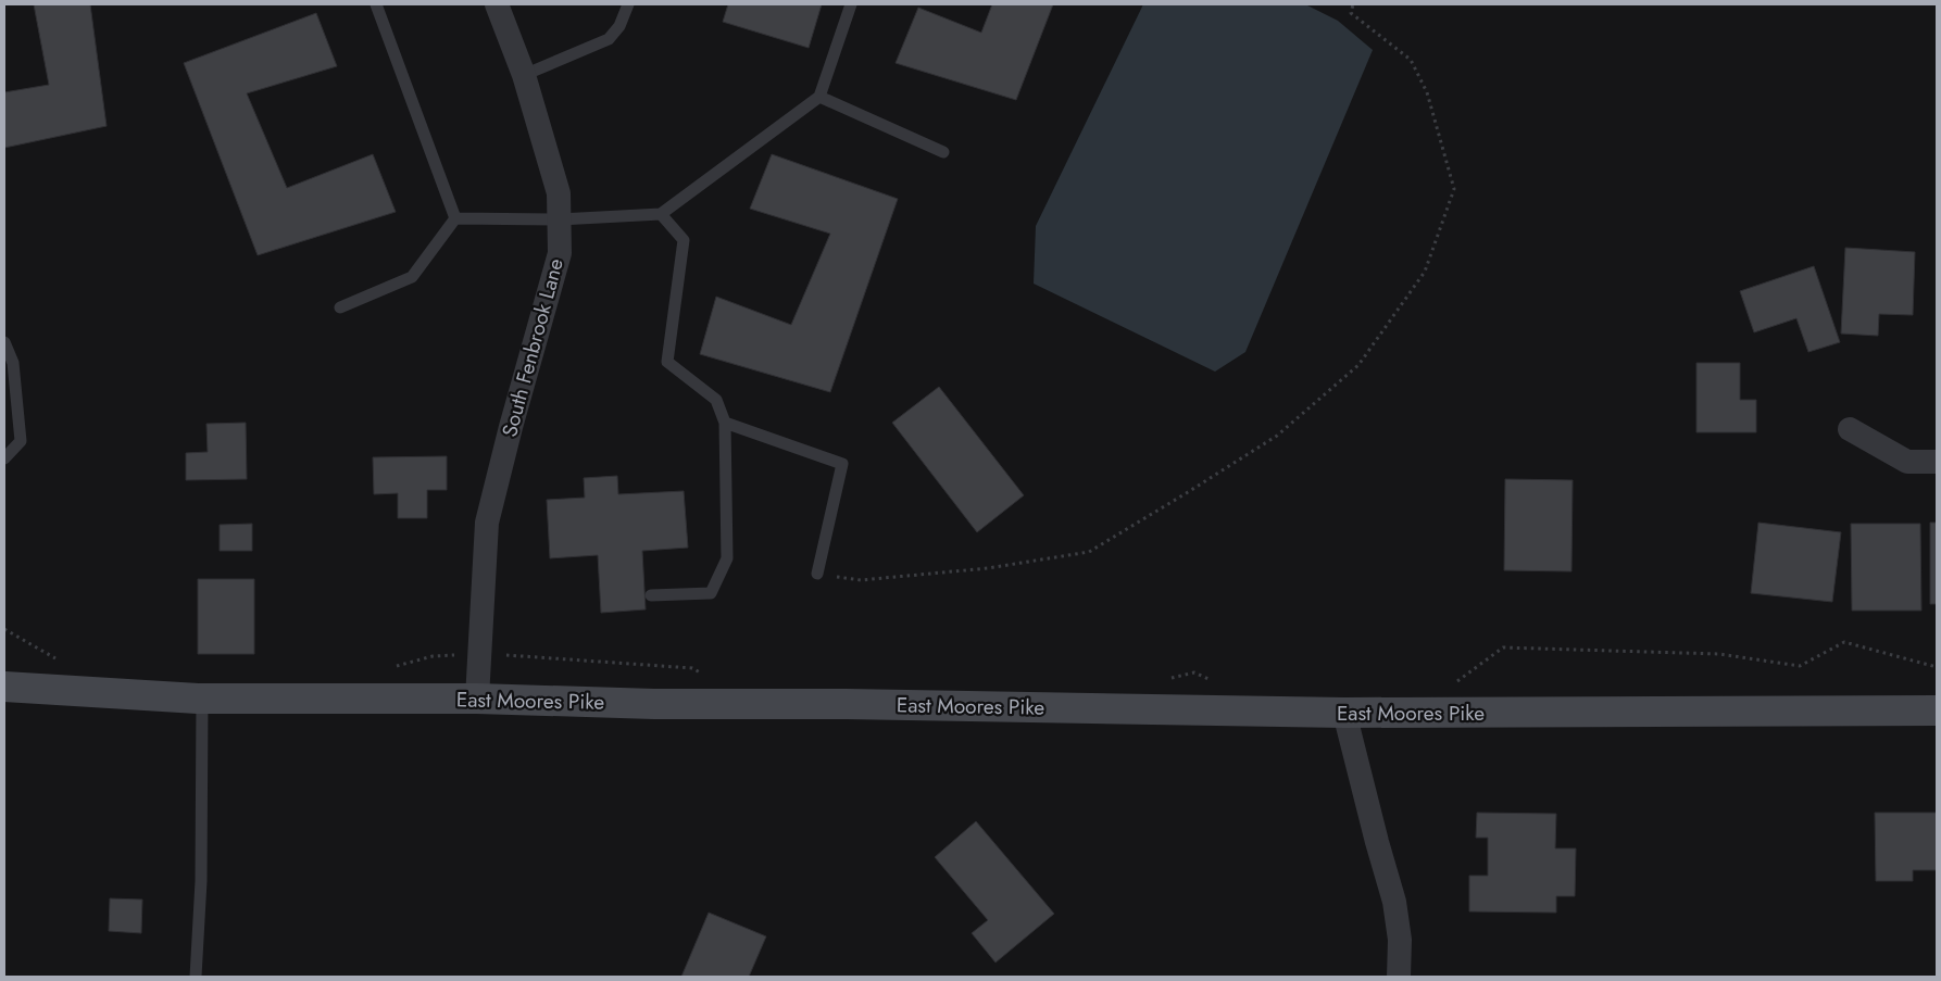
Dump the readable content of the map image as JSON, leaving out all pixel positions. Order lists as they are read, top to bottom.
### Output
{
  "streets": {
    "main road": ["East Moores Pike"],
    "street": ["South Fenbrook Lane"]
  },
  "crossings": [
    ["South Fenbrook Lane", "East Moores Pike"]
  ]
}
